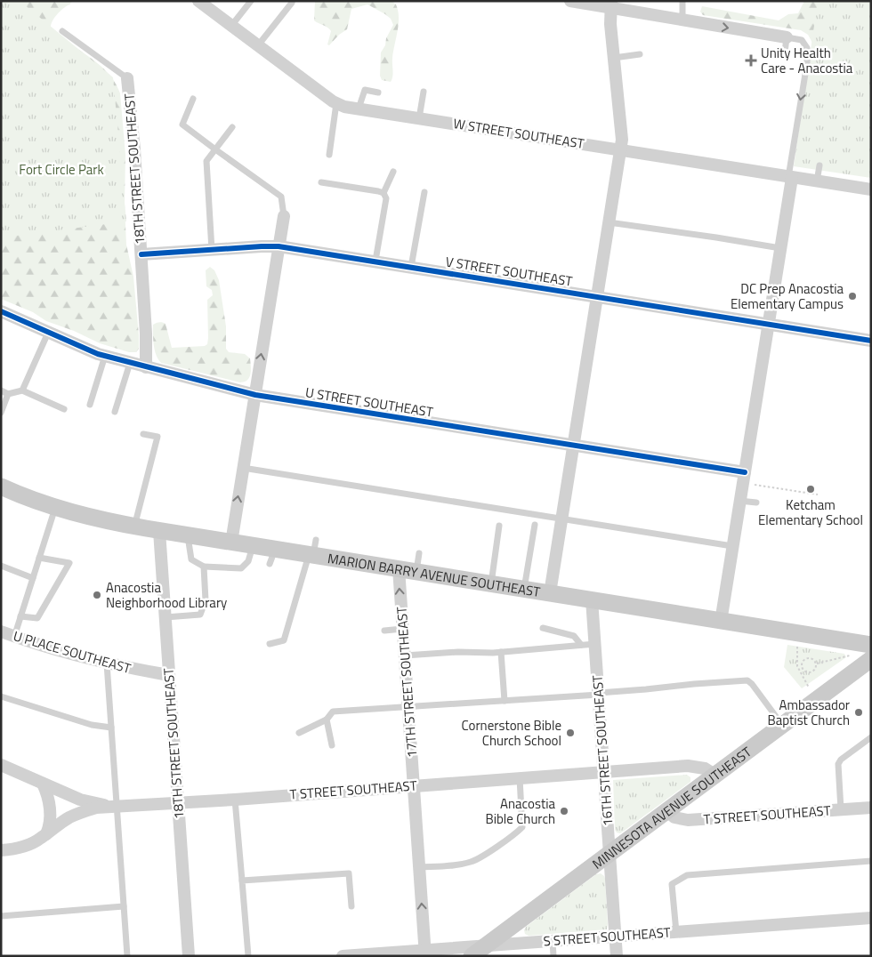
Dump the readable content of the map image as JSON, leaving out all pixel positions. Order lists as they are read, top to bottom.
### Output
{
  "streets": {
    "main road": ["MARION BARRY AVENUE SOUTHEAST", "MINNESOTA AVENUE SOUTHEAST"],
    "street": [
      "W STREET SOUTHEAST",
      "18TH STREET SOUTHEAST",
      "V STREET SOUTHEAST",
      "U STREET SOUTHEAST",
      "U PLACE SOUTHEAST",
      "17TH STREET SOUTHEAST",
      "16TH STREET SOUTHEAST",
      "T STREET SOUTHEAST",
      "S STREET SOUTHEAST"
    ]
  },
  "crossings": [
    ["18TH STREET SOUTHEAST", "V STREET SOUTHEAST"],
    ["18TH STREET SOUTHEAST", "U STREET SOUTHEAST"],
    ["18TH STREET SOUTHEAST", "MARION BARRY AVENUE SOUTHEAST"],
    ["18TH STREET SOUTHEAST", "U PLACE SOUTHEAST"],
    ["18TH STREET SOUTHEAST", "T STREET SOUTHEAST"],
    ["MARION BARRY AVENUE SOUTHEAST", "17TH STREET SOUTHEAST"],
    ["MARION BARRY AVENUE SOUTHEAST", "16TH STREET SOUTHEAST"],
    ["17TH STREET SOUTHEAST", "T STREET SOUTHEAST"],
    ["17TH STREET SOUTHEAST", "S STREET SOUTHEAST"],
    ["16TH STREET SOUTHEAST", "T STREET SOUTHEAST"],
    ["16TH STREET SOUTHEAST", "MINNESOTA AVENUE SOUTHEAST"],
    ["16TH STREET SOUTHEAST", "S STREET SOUTHEAST"],
    ["T STREET SOUTHEAST", "MINNESOTA AVENUE SOUTHEAST"],
    ["MINNESOTA AVENUE SOUTHEAST", "S STREET SOUTHEAST"]
  ],
  "one_way": ["17TH STREET SOUTHEAST"],
  "parks": ["Fort Circle Park"],
  "places": {
    "health": ["Unity Health Care - Anacostia"],
    "other": [
      "DC Prep Anacostia Elementary Campus",
      "Ketcham Elementary School",
      "Anacostia Neighborhood Library",
      "Ambassador Baptist Church",
      "Cornerstone Bible Church School",
      "Anacostia Bible Church"
    ]
  }
}
